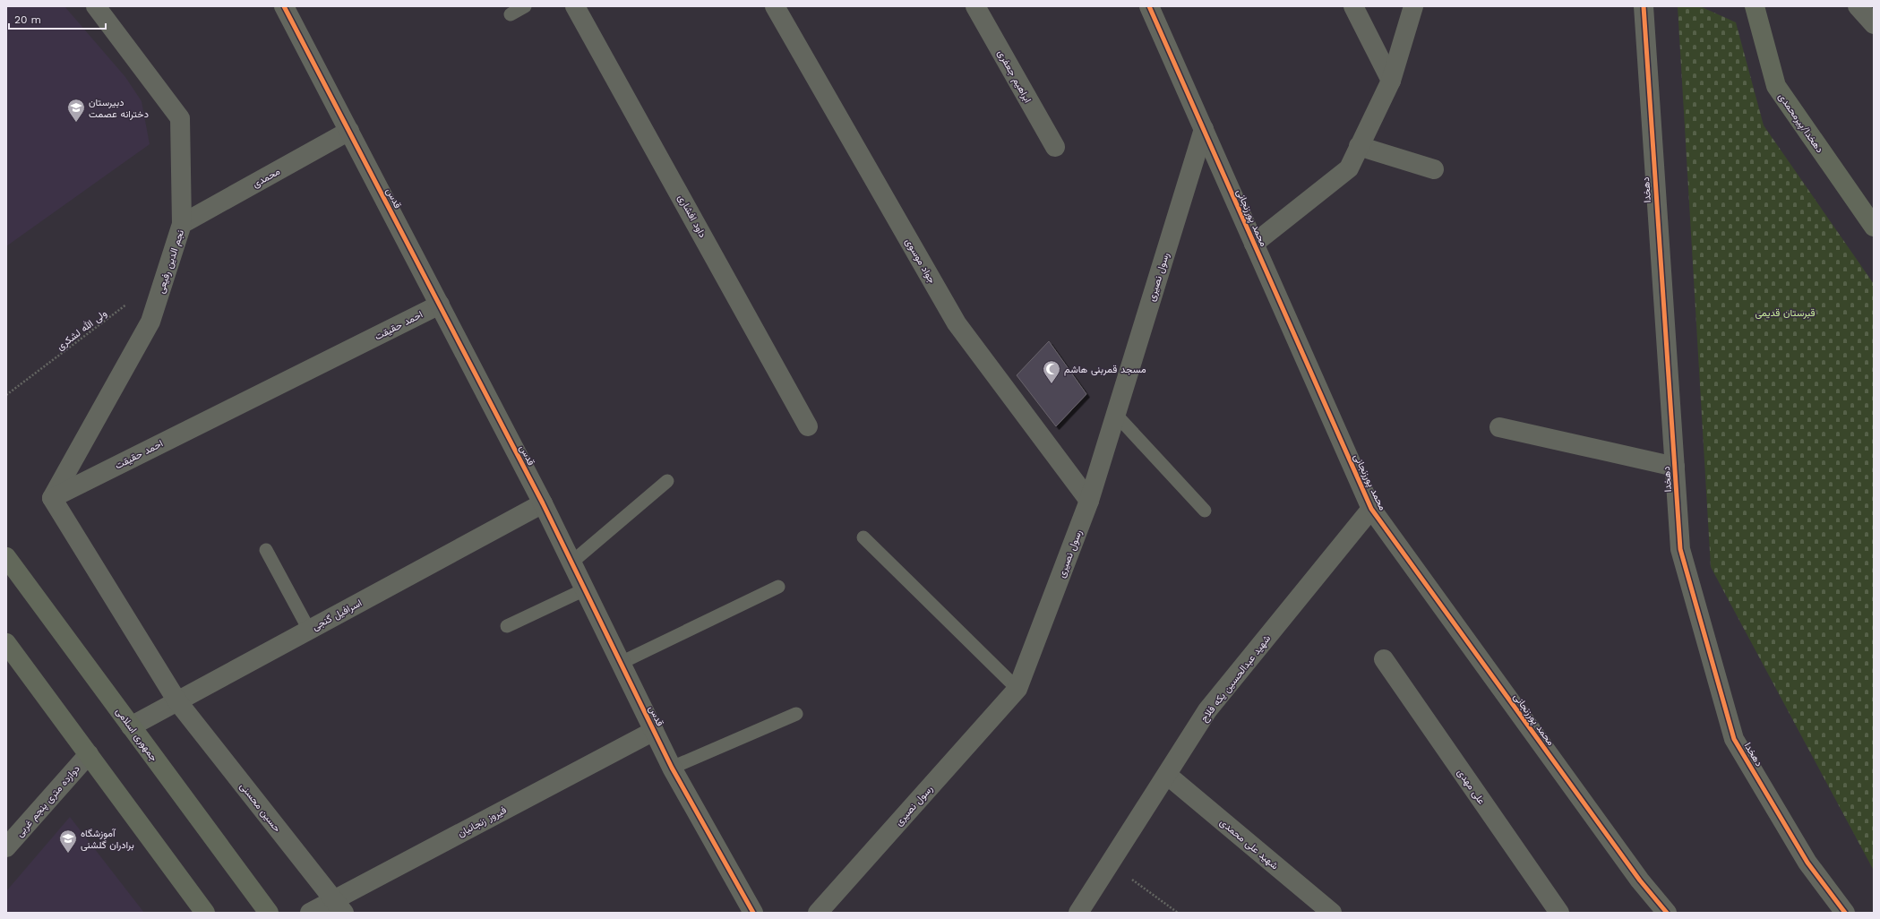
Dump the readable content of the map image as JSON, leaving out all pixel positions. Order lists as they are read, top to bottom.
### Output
{
  "streets": {
    "main road": ["دهخدا/پیرمحمدی", "جمهوری اسلامی"],
    "street": [
      "ابراهیم جعفری",
      "محمدی",
      "دهخدا",
      "قدس",
      "داود افشاری",
      "محمد پورزنجانی",
      "جواد موسوی",
      "نجم الدین رفیعی",
      "رسول نصیری",
      "احمد حقیقت",
      "اسرافیل گنجی",
      "شهید عبدالحسین یکه فلاح",
      "علی مهدی",
      "دوازده متری پنجم غربی",
      "حسین محسنی",
      "فیروز زنجانیان",
      "شهید علی محمدی"
    ],
    "path": ["ولی الله لشکری"]
  },
  "crossings": [
    ["محمدی", "قدس"],
    ["محمدی", "نجم الدین رفیعی"],
    ["قدس", "احمد حقیقت"],
    ["قدس", "اسرافیل گنجی"],
    ["قدس", "فیروز زنجانیان"],
    ["محمد پورزنجانی", "رسول نصیری"],
    ["محمد پورزنجانی", "شهید عبدالحسین یکه فلاح"],
    ["جواد موسوی", "رسول نصیری"],
    ["نجم الدین رفیعی", "احمد حقیقت"],
    ["اسرافیل گنجی", "جمهوری اسلامی"],
    ["اسرافیل گنجی", "حسین محسنی"],
    ["شهید عبدالحسین یکه فلاح", "شهید علی محمدی"],
    ["حسین محسنی", "فیروز زنجانیان"]
  ],
  "parks": ["قبرستان قدیمى"],
  "places": {
    "school or university": ["دبیرستان دخترانه عصمت", "آموزشگاه برادران گلشنی"],
    "mosque": ["مسجد قمربنی هاشم"]
  },
  "scale_bar": "20 m"
}
